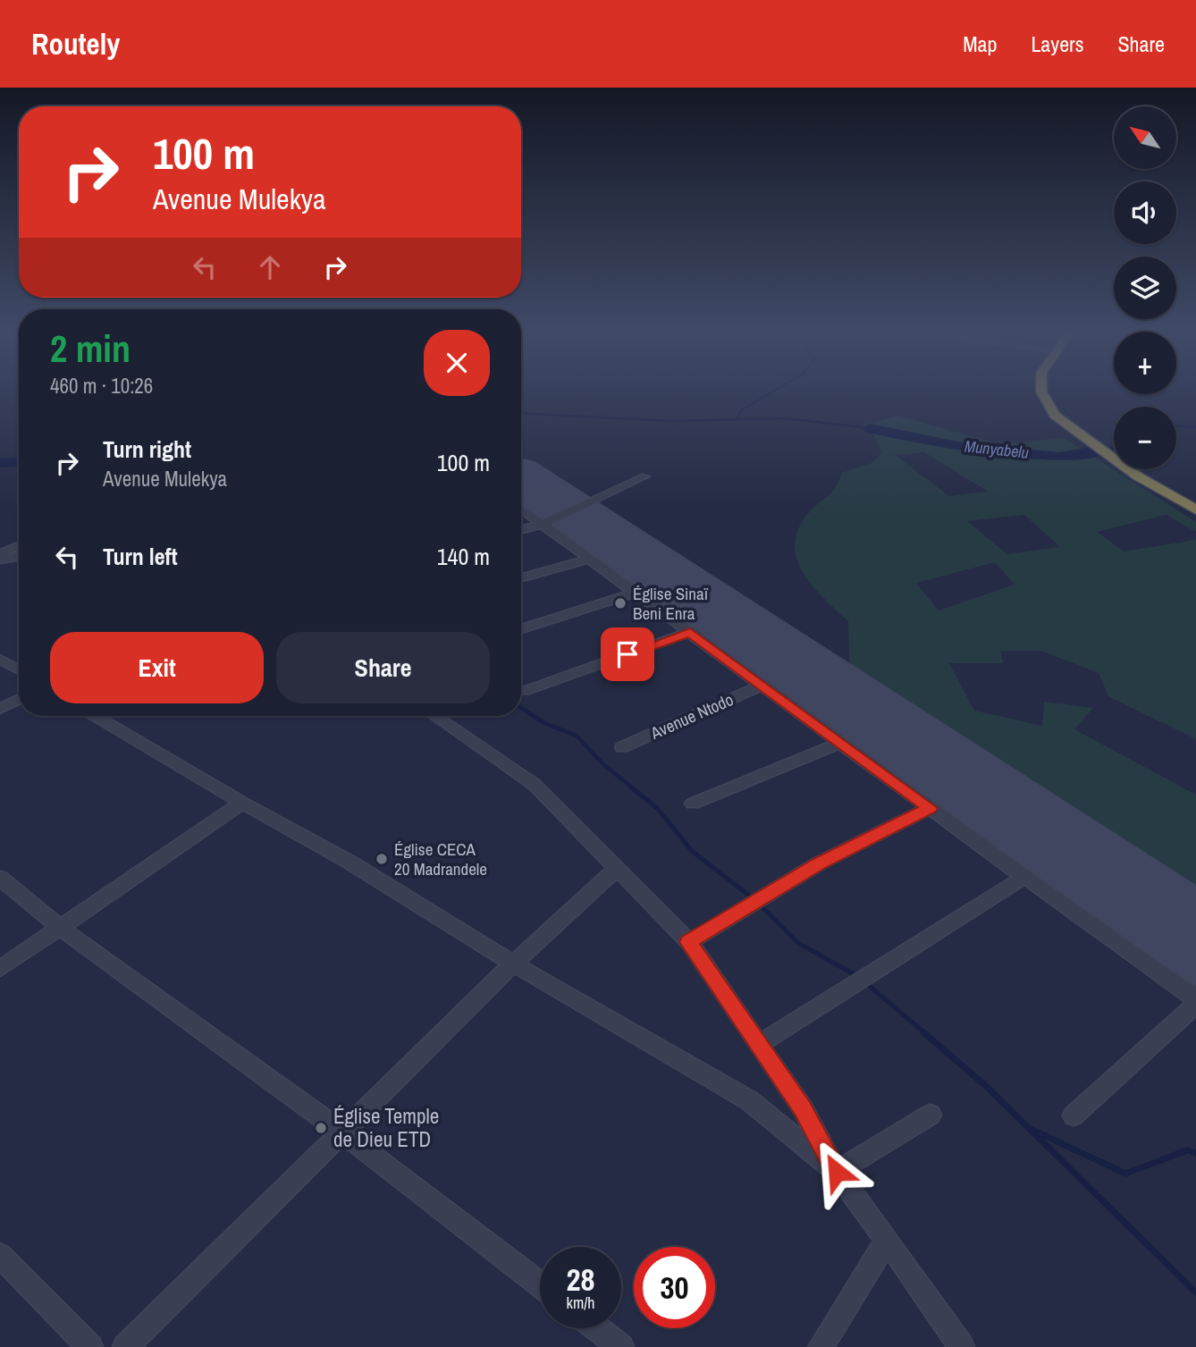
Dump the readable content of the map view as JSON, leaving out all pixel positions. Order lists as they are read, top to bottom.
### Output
{
  "streets": {
    "street": ["Avenue Ntodo"]
  },
  "water": ["Munyabelu"],
  "places": ["Église Sinaï Beni Enra", "Église CECA 20 Madrandele", "Église Temple de Dieu ETD"],
  "north": "top left",
  "page": {
    "header": "Routely",
    "nav": ["Map", "Layers", "Share"],
    "map_buttons": ["+", "−"],
    "turn": ["100 m", "Avenue Mulekya"],
    "heading": ["2 min", "460 m · 10:26"],
    "list": [
      {
        "name": "Turn right",
        "note": "Avenue Mulekya",
        "value": "100 m"
      },
      {
        "name": "Turn left",
        "value": "140 m"
      }
    ],
    "buttons": ["Exit", "Share"],
    "speed": "28 km/h",
    "limit": "30"
  }
}
